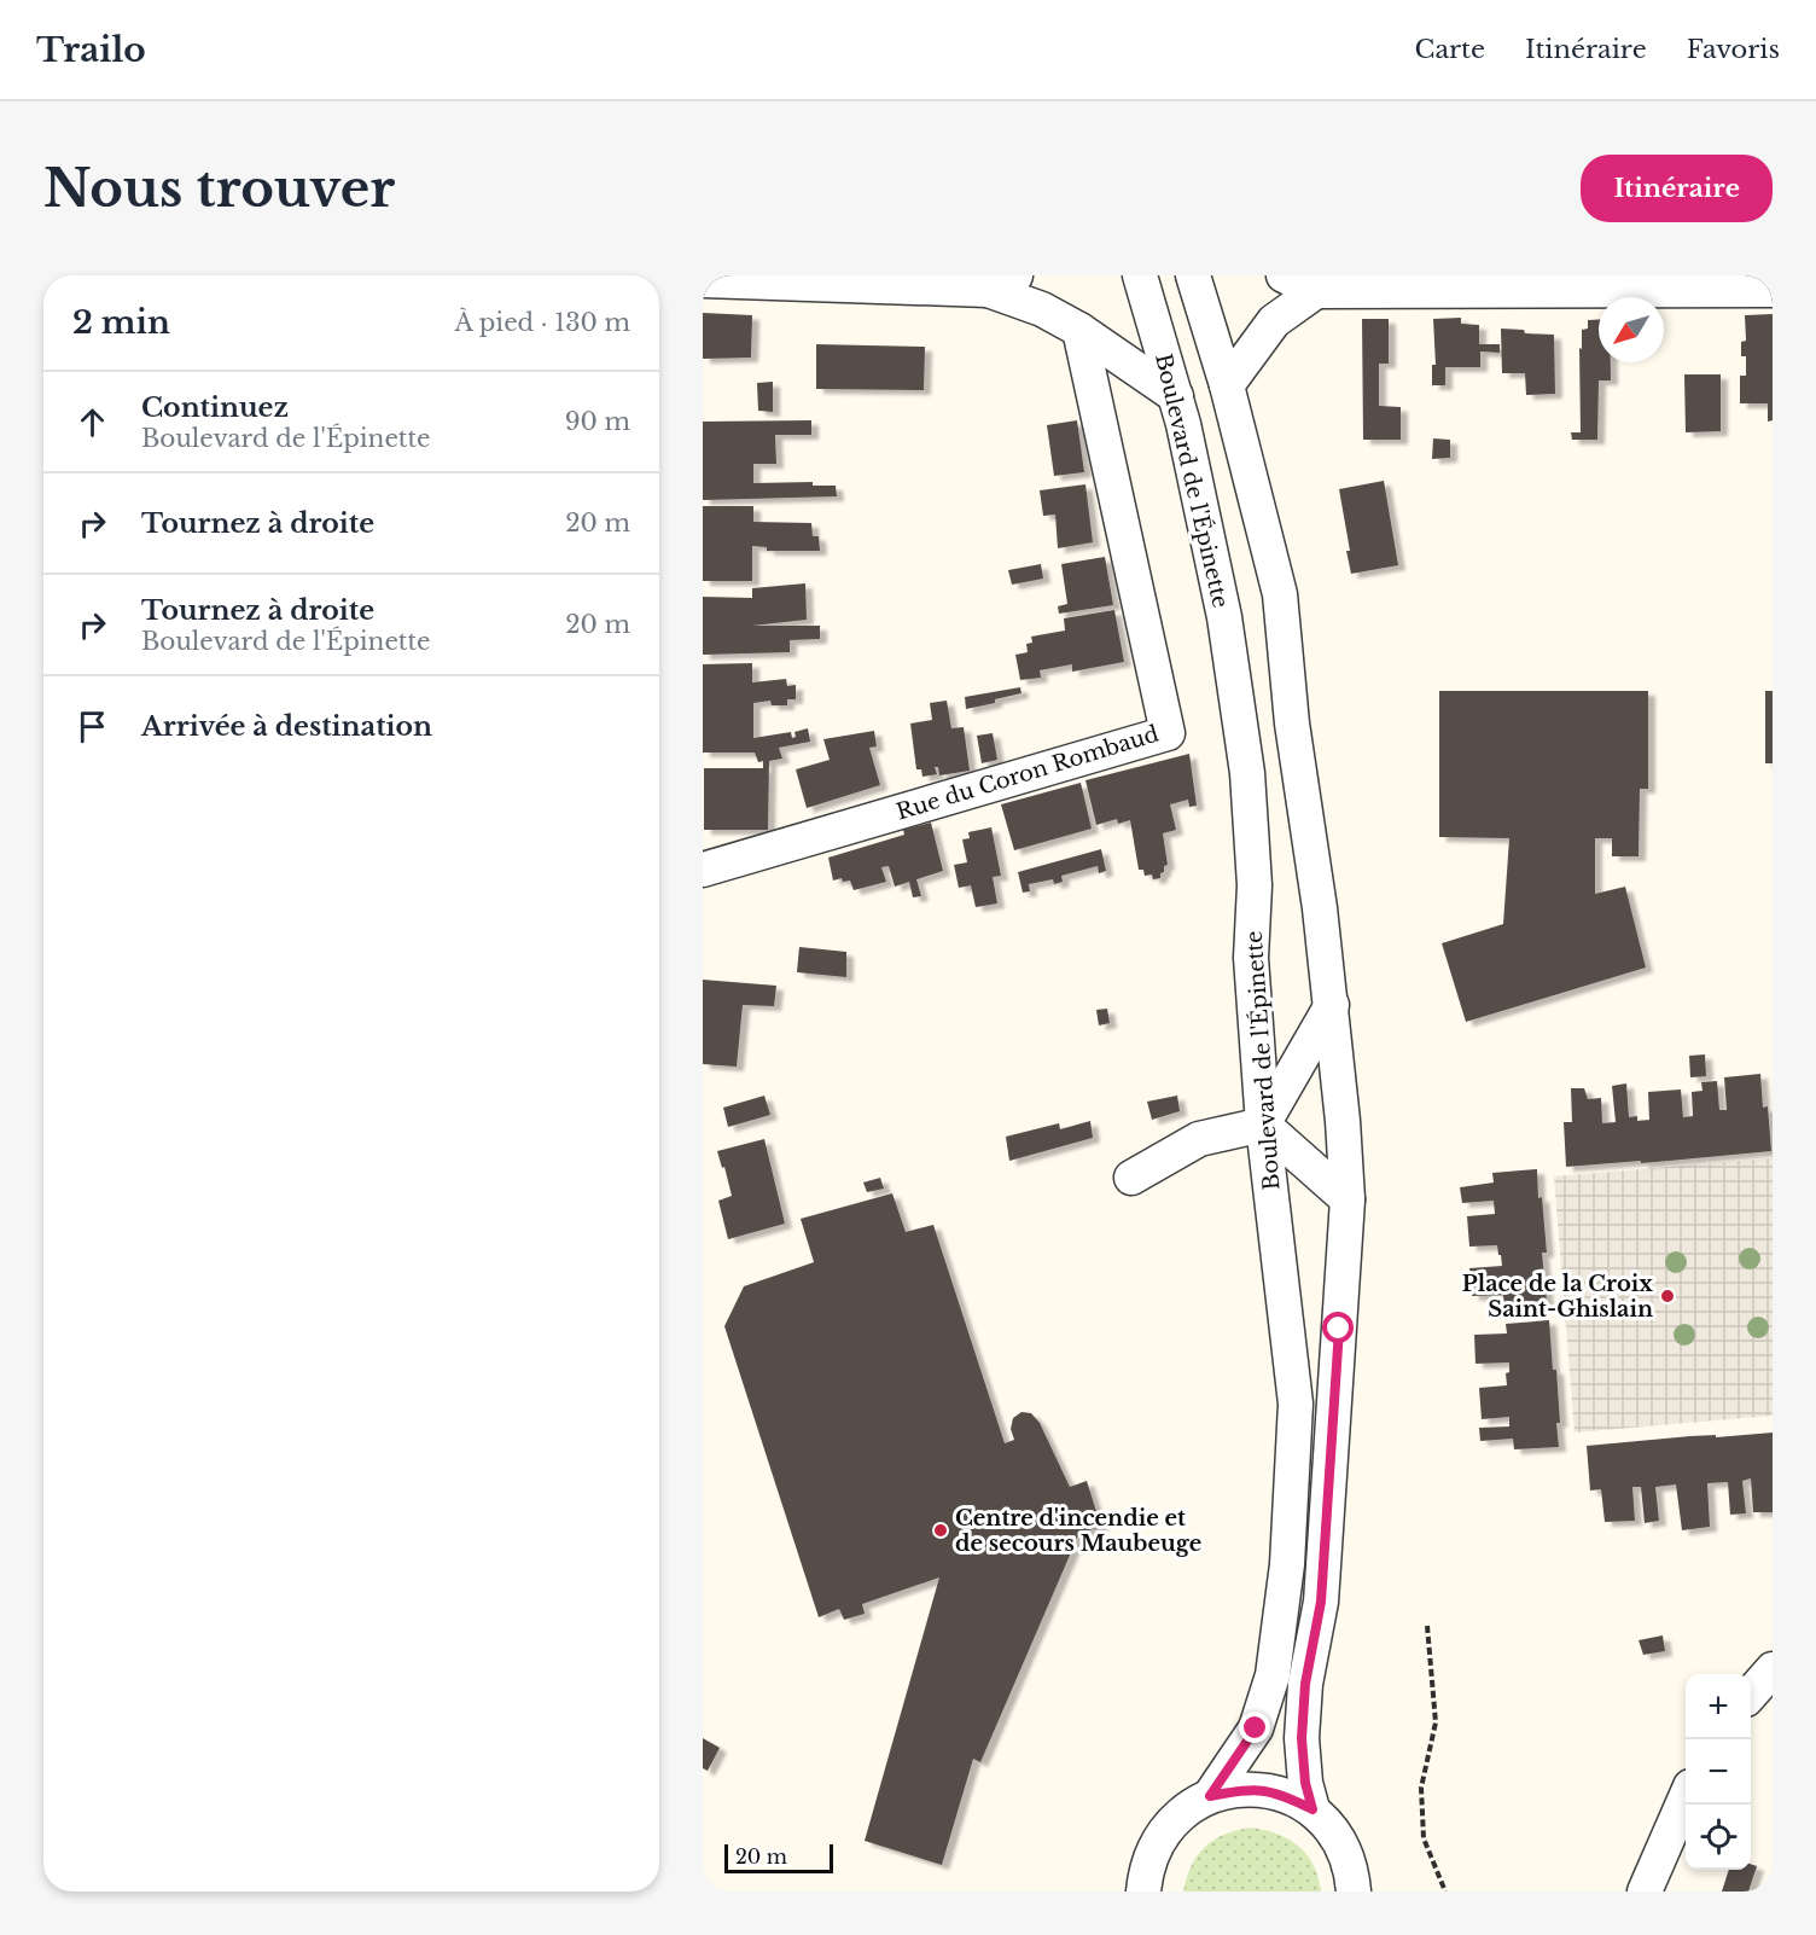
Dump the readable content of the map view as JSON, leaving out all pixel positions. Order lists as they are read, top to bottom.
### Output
{
  "streets": {
    "street": ["Boulevard de l'Épinette", "Rue du Coron Rombaud"]
  },
  "places": ["Place de la Croix Saint-Ghislain", "Centre d'incendie et de secours Maubeuge"],
  "scale_bar": "20 m",
  "north": "bottom left",
  "page": {
    "header": "Trailo",
    "nav": ["Carte", "Itinéraire", "Favoris"],
    "buttons": "Itinéraire",
    "title": "Nous trouver",
    "heading": ["2 min", "À pied · 130 m"],
    "list": [
      ["Continuez", "Boulevard de l'Épinette", "90 m"],
      ["Tournez à droite", "20 m"],
      ["Tournez à droite", "Boulevard de l'Épinette", "20 m"],
      "Arrivée à destination"
    ],
    "map_buttons": ["+", "−"],
    "scale": "20 m"
  }
}
